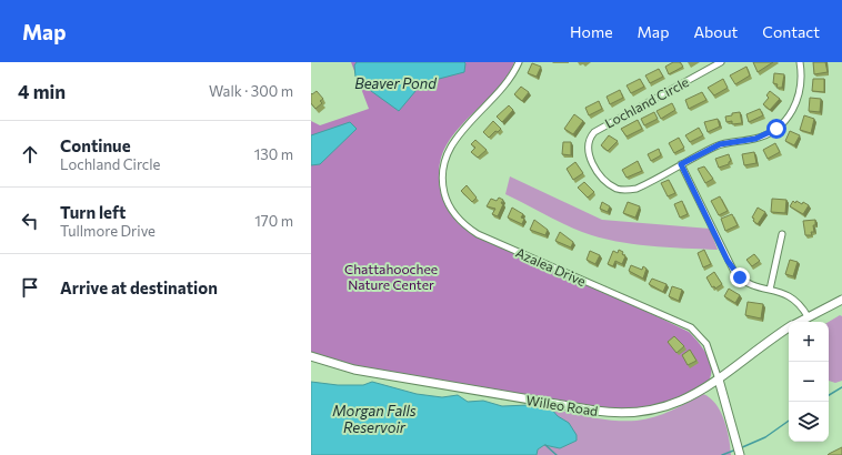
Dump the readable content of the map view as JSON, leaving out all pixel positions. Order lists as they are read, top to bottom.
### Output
{
  "streets": {
    "street": ["Lochland Circle", "Azalea Drive", "Willeo Road"]
  },
  "crossings": [
    ["Azalea Drive", "Willeo Road"]
  ],
  "water": ["Beaver Pond", "Morgan Falls Reservoir"],
  "parks": ["Chattahoochee Nature Center"],
  "page": {
    "header": "Map",
    "nav": [
      "Home",
      "Map",
      "About",
      "Contact"
    ],
    "heading": ["4 min", "Walk · 300 m"],
    "list": [
      ["Continue", "Lochland Circle", "130 m"],
      ["Turn left", "Tullmore Drive", "170 m"],
      "Arrive at destination"
    ],
    "map_buttons": ["+", "−"]
  }
}
